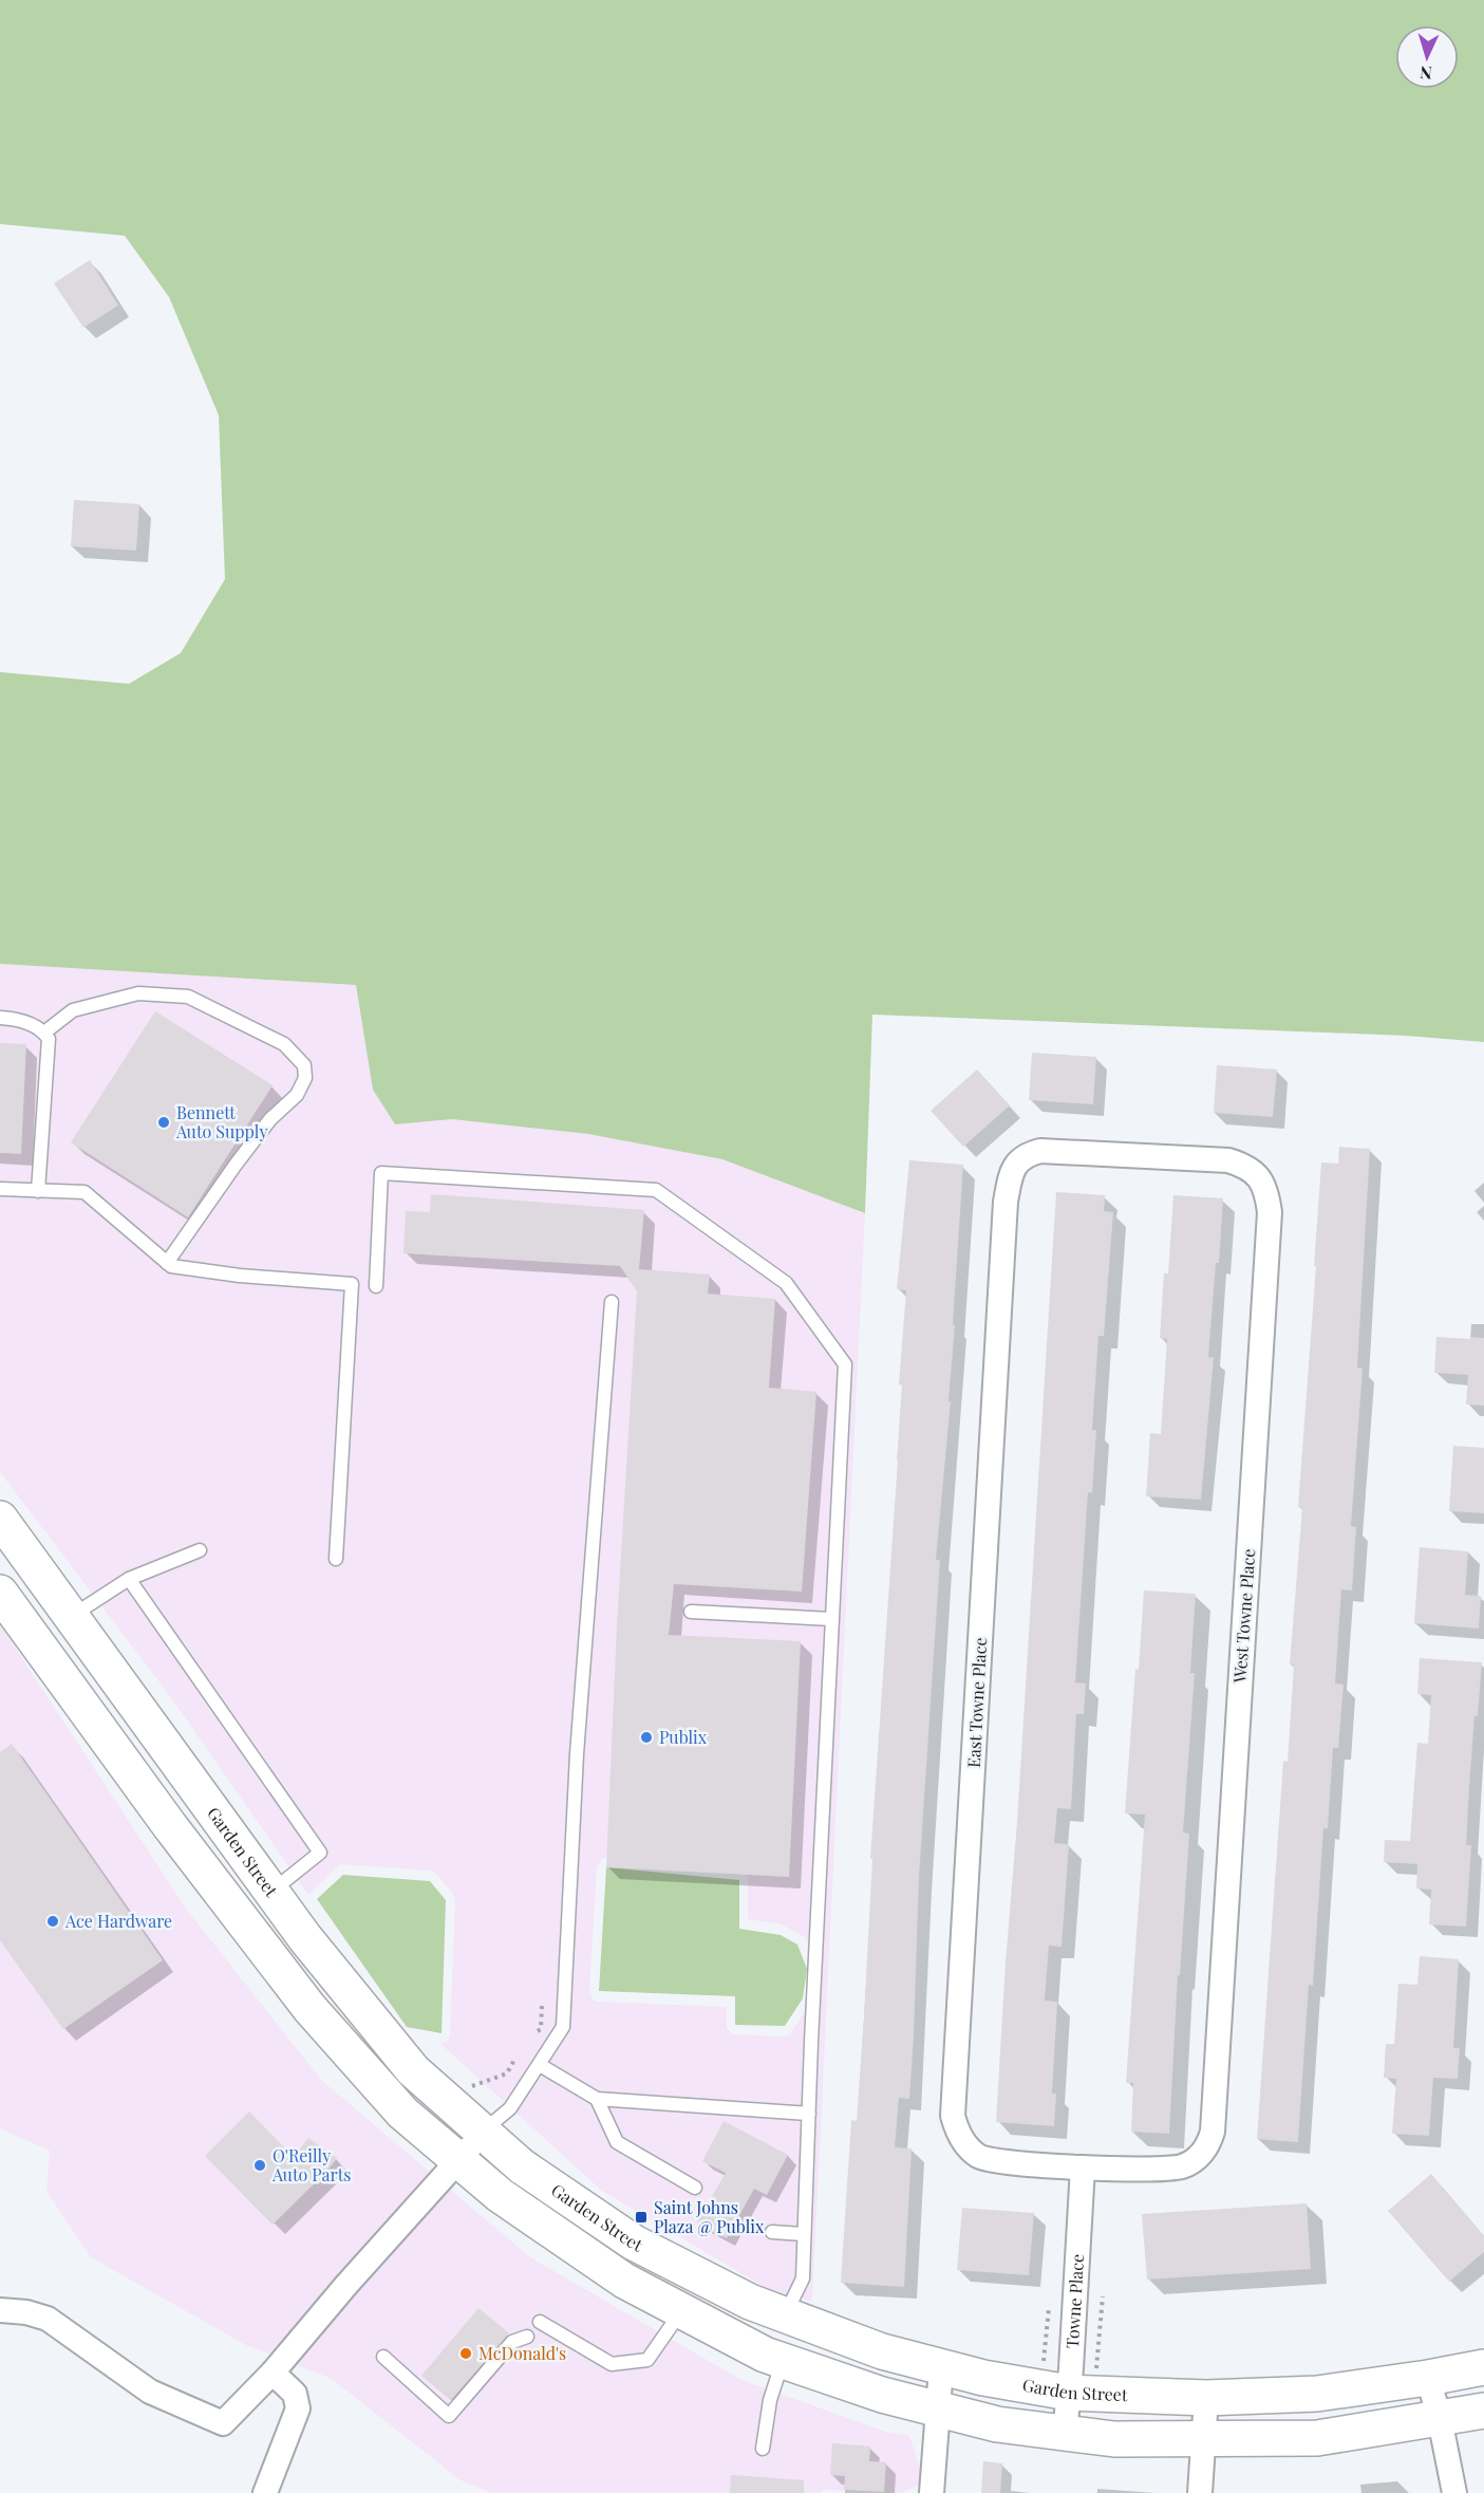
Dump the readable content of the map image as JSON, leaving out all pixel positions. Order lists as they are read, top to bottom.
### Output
{
  "streets": {
    "main road": ["Garden Street"],
    "street": ["West Towne Place", "East Towne Place", "Towne Place"]
  },
  "crossings": [
    ["West Towne Place", "East Towne Place"],
    ["West Towne Place", "Towne Place"],
    ["East Towne Place", "Towne Place"],
    ["Garden Street", "Towne Place"]
  ],
  "places": {
    "other": [
      "Bennett Auto Supply",
      "Publix",
      "Ace Hardware",
      "O'Reilly Auto Parts",
      "McDonald's"
    ],
    "transit": ["Saint Johns Plaza @ Publix"]
  },
  "north": "bottom"
}
